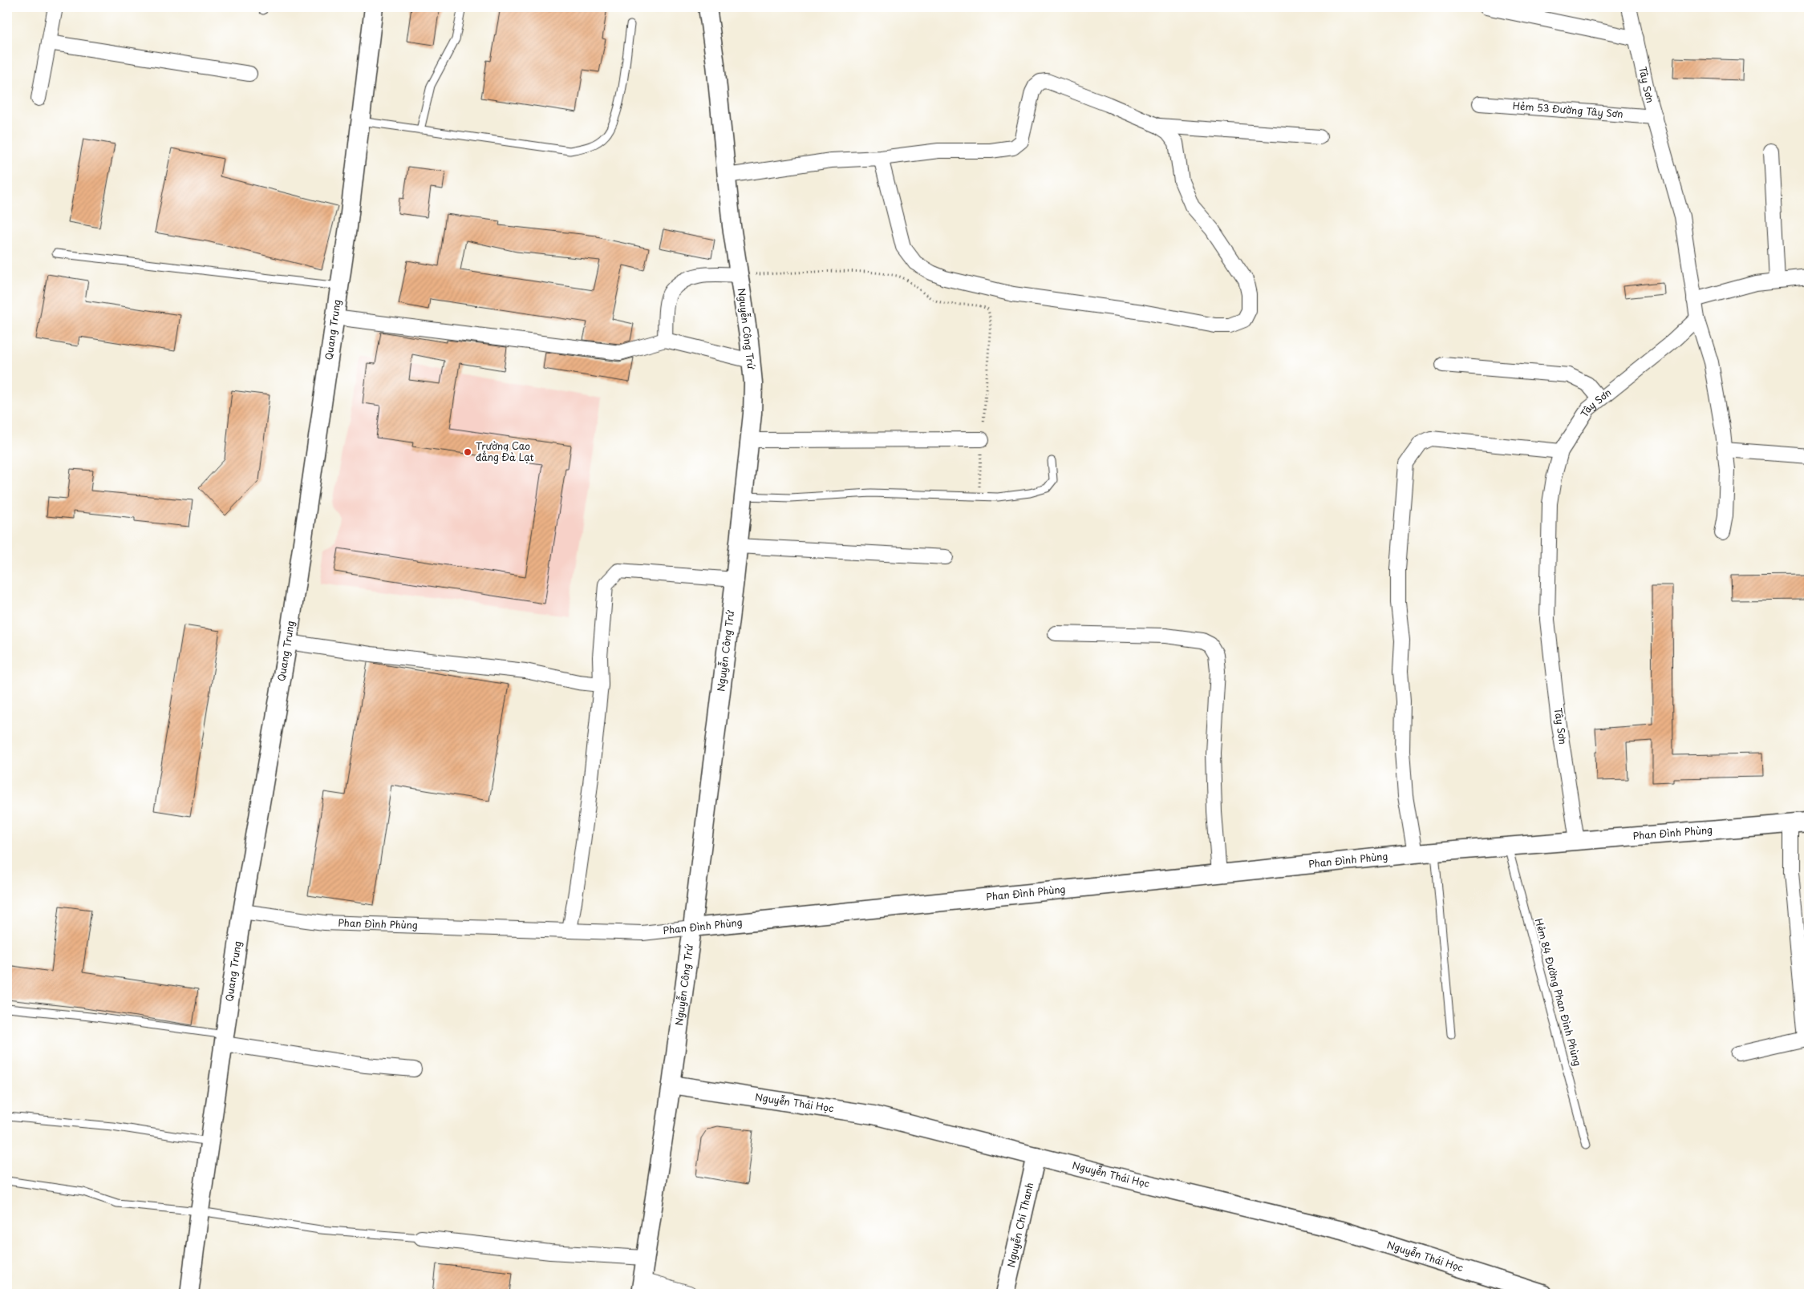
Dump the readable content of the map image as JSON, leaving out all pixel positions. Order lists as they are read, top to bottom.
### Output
{
  "streets": {
    "street": [
      "Tây Sơn",
      "Hẻm 53 Đường Tây Sơn",
      "Nguyễn Công Trứ",
      "Quang Trung",
      "Phan Đình Phùng",
      "Nguyễn Thái Học",
      "Nguyễn Chí Thanh"
    ],
    "lane": ["Hẻm 84 Đường Phan Đình Phùng"]
  },
  "crossings": [
    ["Tây Sơn", "Hẻm 53 Đường Tây Sơn"],
    ["Tây Sơn", "Phan Đình Phùng"],
    ["Nguyễn Công Trứ", "Phan Đình Phùng"],
    ["Nguyễn Công Trứ", "Nguyễn Thái Học"],
    ["Quang Trung", "Phan Đình Phùng"],
    ["Phan Đình Phùng", "Hẻm 84 Đường Phan Đình Phùng"],
    ["Nguyễn Thái Học", "Nguyễn Chí Thanh"]
  ],
  "places": ["Trường Cao đẳng Đà Lạt"]
}
